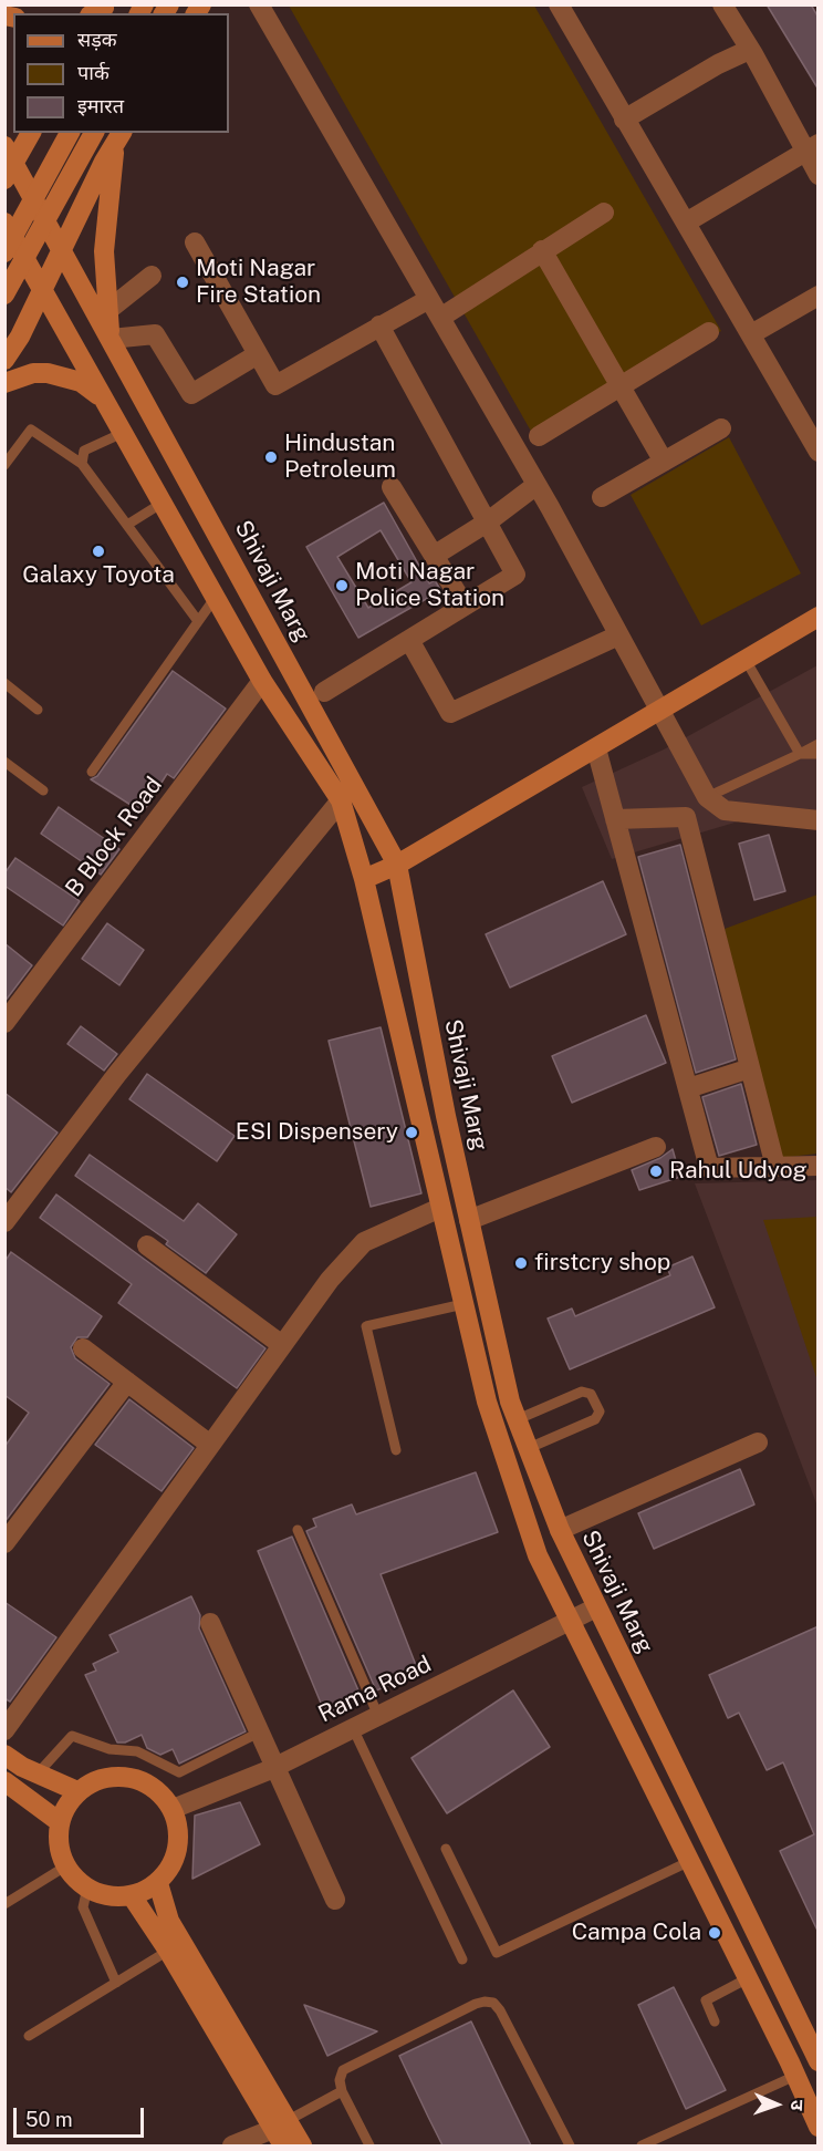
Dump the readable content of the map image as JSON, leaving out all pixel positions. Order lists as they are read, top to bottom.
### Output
{
  "streets": {
    "main road": ["Shivaji Marg"],
    "street": ["B Block Road", "Rama Road"]
  },
  "crossings": [
    ["Shivaji Marg", "Rama Road"]
  ],
  "places": [
    "Moti Nagar Fire Station",
    "Hindustan Petroleum",
    "Galaxy Toyota",
    "Moti Nagar Police Station",
    "ESI Dispensery",
    "Rahul Udyog",
    "firstcry shop",
    "Campa Cola"
  ],
  "legend": ["सड़क", "पार्क", "इमारत"],
  "scale_bar": "50 m",
  "north": "right"
}
